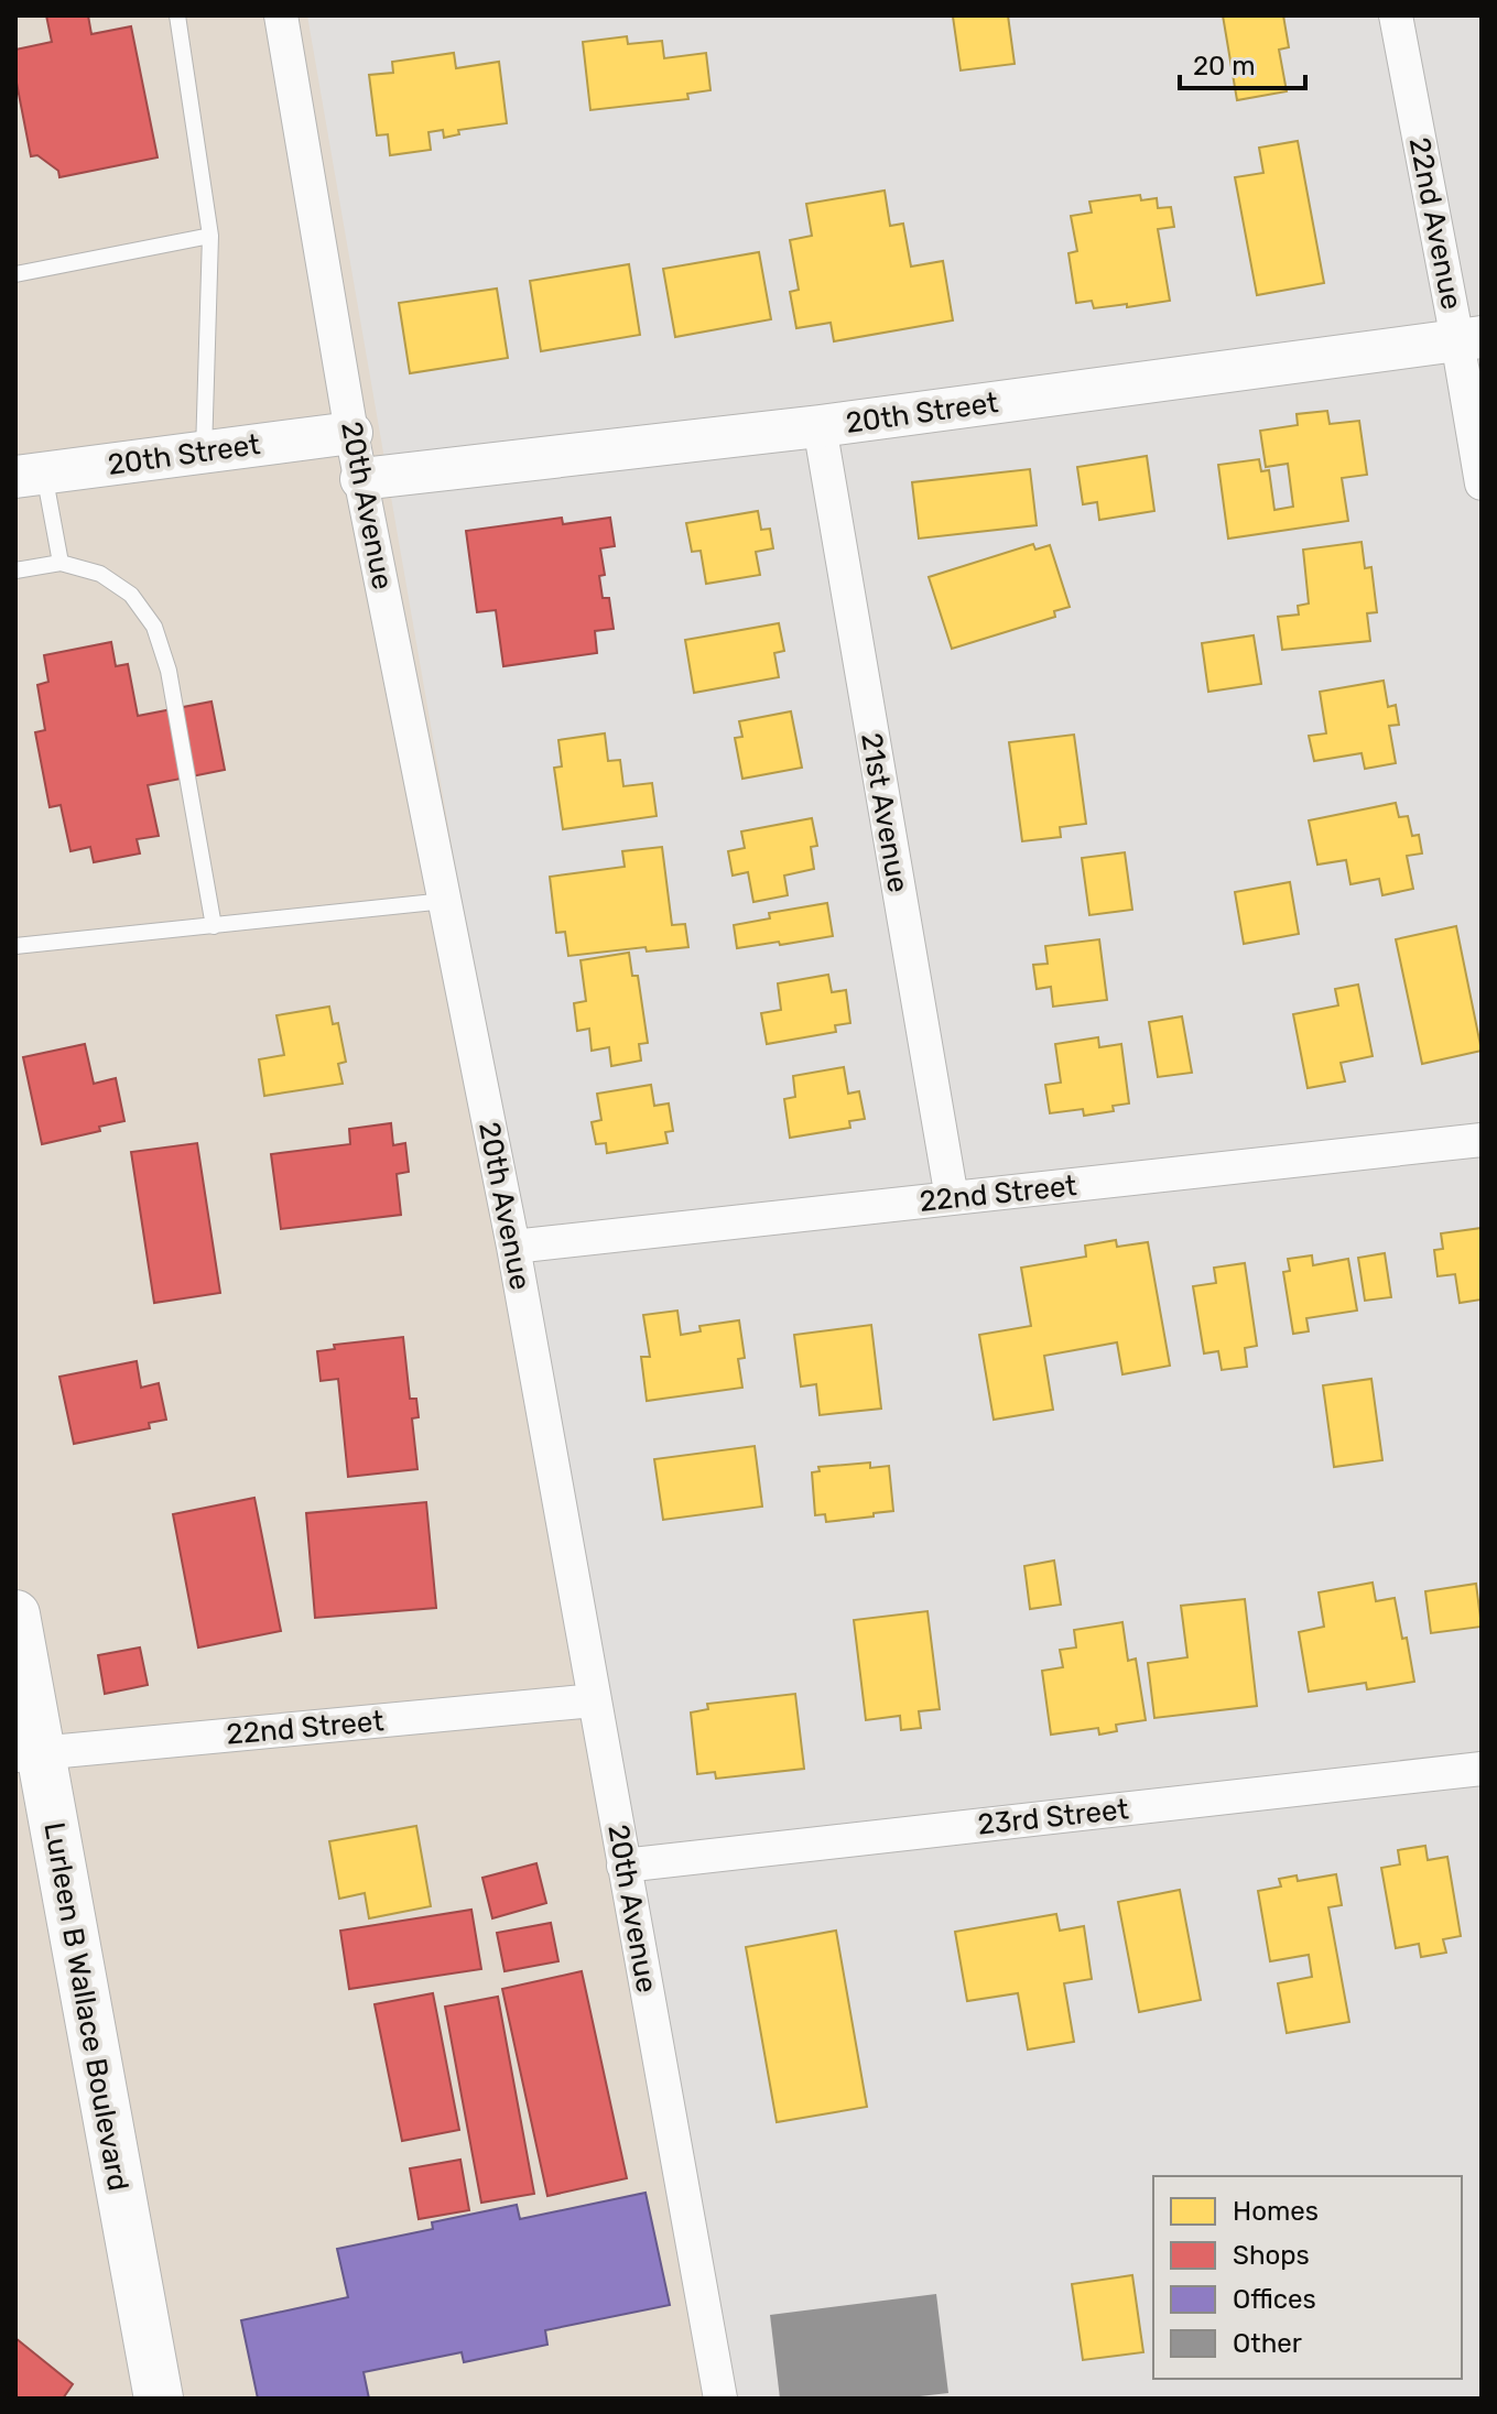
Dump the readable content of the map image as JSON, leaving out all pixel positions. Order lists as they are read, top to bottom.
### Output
{
  "streets": {
    "highway": ["Lurleen B Wallace Boulevard"],
    "street": [
      "22nd Avenue",
      "20th Street",
      "20th Avenue",
      "21st Avenue",
      "22nd Street",
      "23rd Street"
    ]
  },
  "crossings": [
    ["22nd Avenue", "20th Street"],
    ["20th Street", "20th Avenue"],
    ["20th Street", "21st Avenue"],
    ["20th Avenue", "22nd Street"],
    ["20th Avenue", "23rd Street"],
    ["21st Avenue", "22nd Street"],
    ["22nd Street", "Lurleen B Wallace Boulevard"]
  ],
  "legend": [
    "Homes",
    "Shops",
    "Offices",
    "Other"
  ],
  "scale_bar": "20 m"
}
